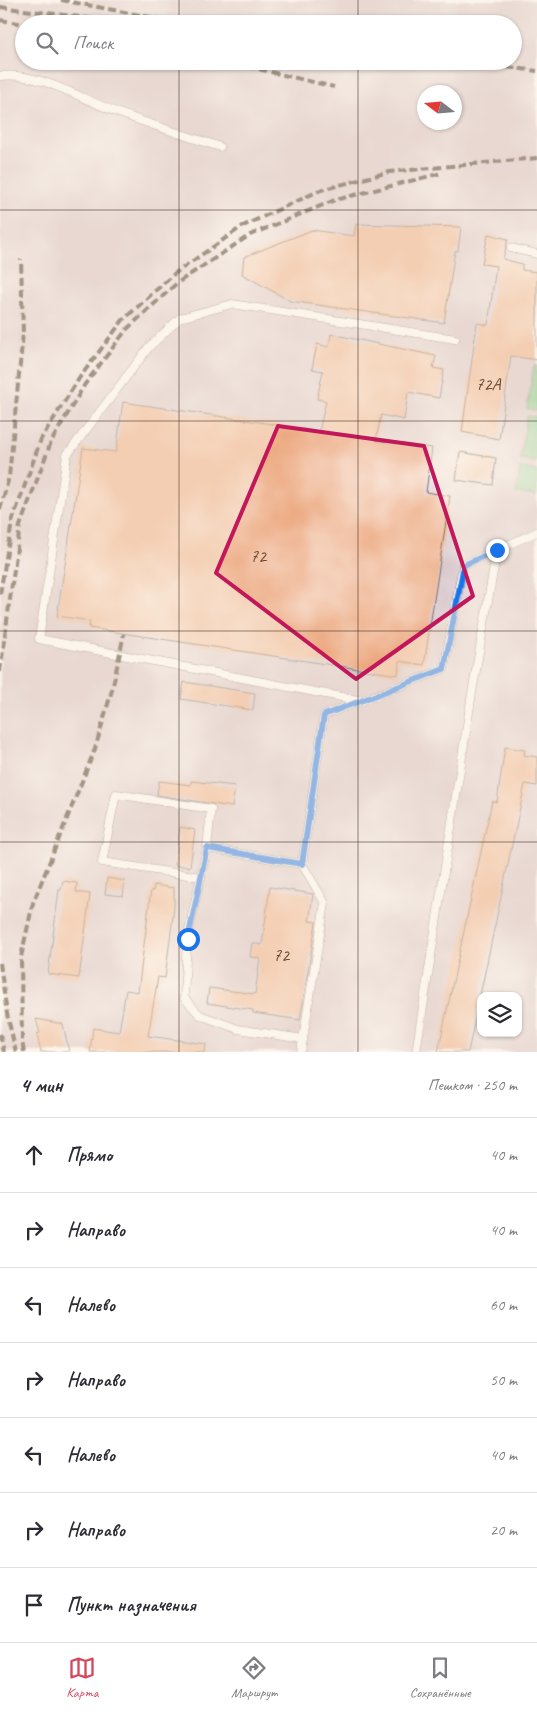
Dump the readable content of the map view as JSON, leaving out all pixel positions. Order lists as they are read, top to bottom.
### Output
{
  "house_numbers": ["72А", "72", "72"],
  "north": "left",
  "page": {
    "search": "Поиск",
    "heading": ["4 мин", "Пешком · 250 m"],
    "list": [
      ["Прямо", "40 m"],
      ["Направо", "40 m"],
      ["Налево", "60 m"],
      ["Направо", "50 m"],
      ["Налево", "40 m"],
      ["Направо", "20 m"],
      "Пункт назначения"
    ],
    "nav": ["Карта", "Маршрут", "Сохранённые"]
  }
}
